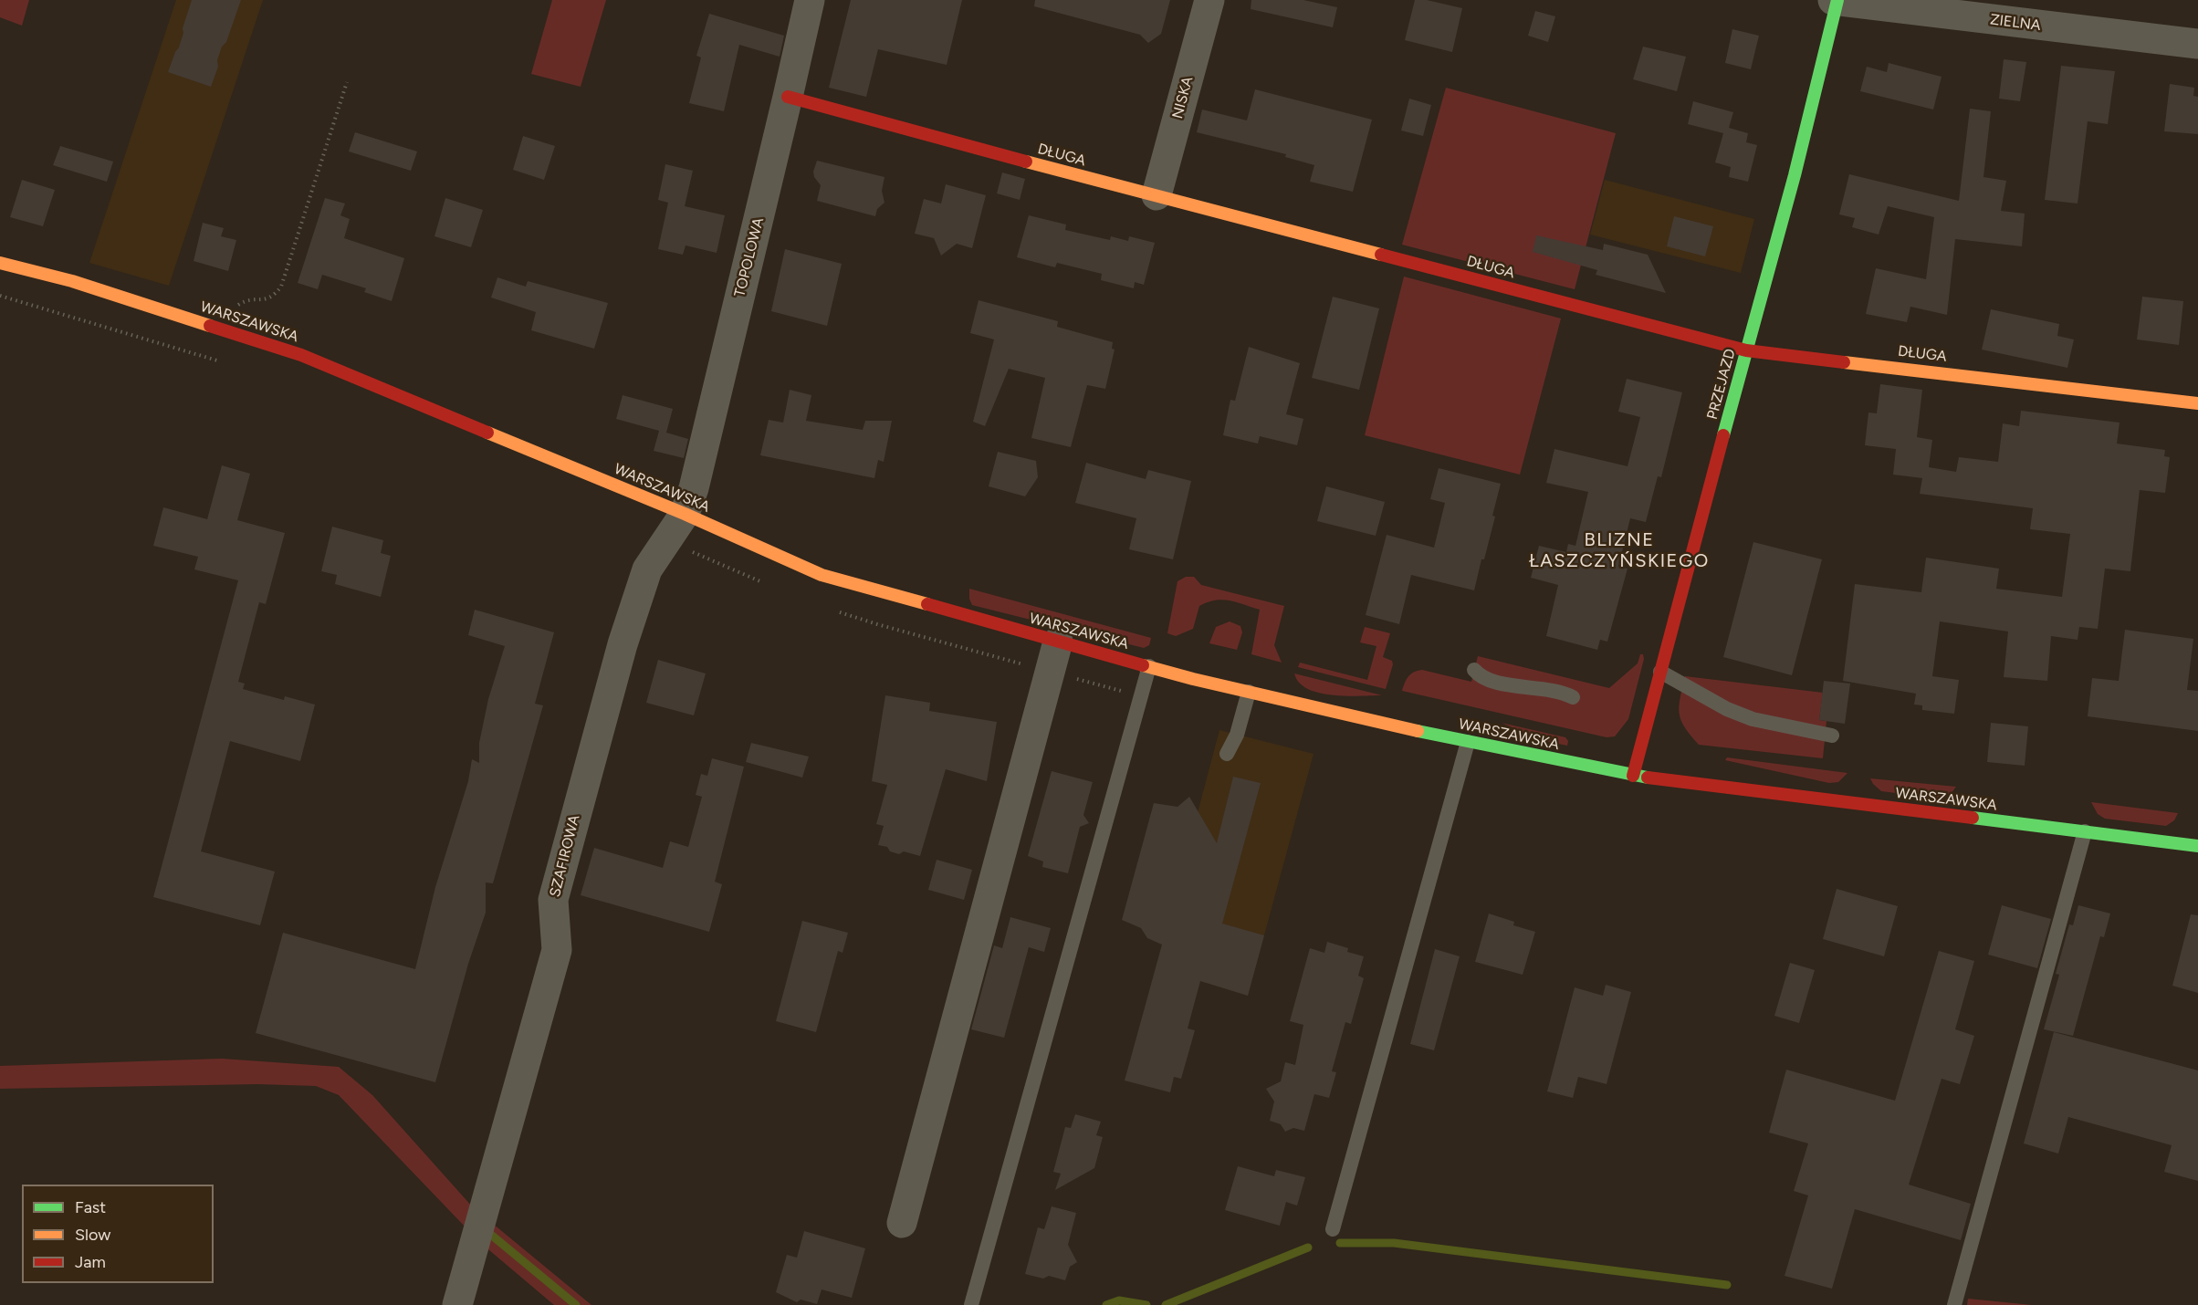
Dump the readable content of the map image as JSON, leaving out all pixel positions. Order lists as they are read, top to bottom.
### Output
{
  "streets": {
    "main road": ["DŁUGA", "WARSZAWSKA", "PRZEJAZD"],
    "street": [
      "ZIELNA",
      "NISKA",
      "TOPOLOWA",
      "SZAFIROWA"
    ]
  },
  "crossings": [
    ["ZIELNA", "PRZEJAZD"],
    ["NISKA", "DŁUGA"],
    ["DŁUGA", "TOPOLOWA"],
    ["DŁUGA", "PRZEJAZD"],
    ["TOPOLOWA", "WARSZAWSKA"],
    ["TOPOLOWA", "SZAFIROWA"],
    ["WARSZAWSKA", "PRZEJAZD"],
    ["WARSZAWSKA", "SZAFIROWA"]
  ],
  "districts": ["BLIZNE ŁASZCZYŃSKIEGO"],
  "legend": ["Fast", "Slow", "Jam"]
}
